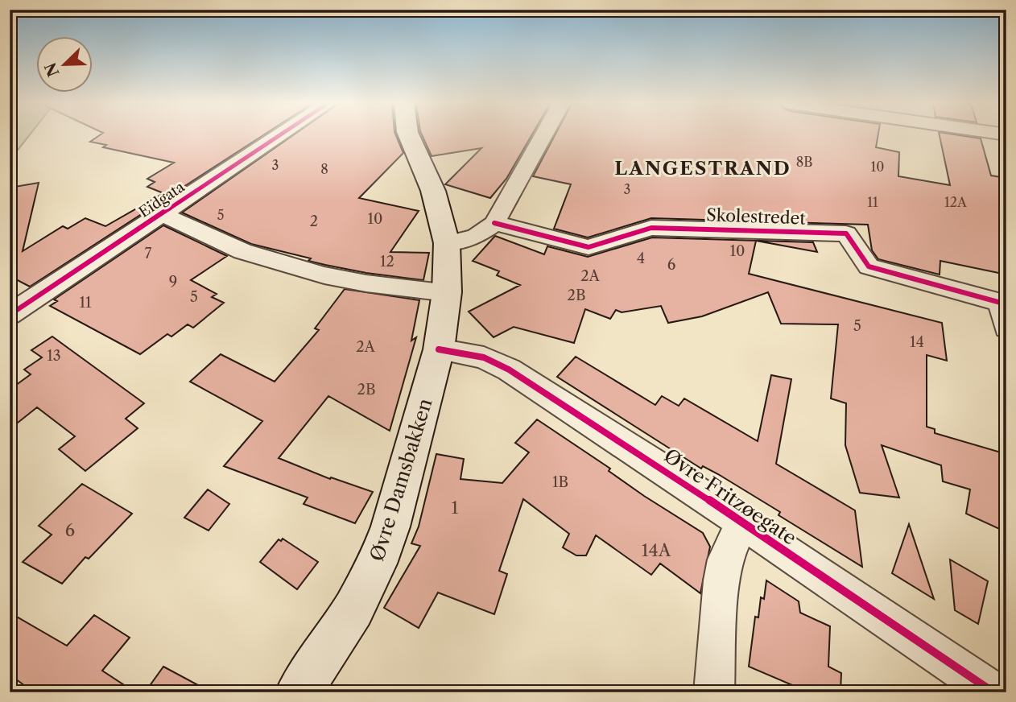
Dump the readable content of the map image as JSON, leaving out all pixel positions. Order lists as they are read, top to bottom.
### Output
{
  "streets": {
    "main road": ["Øvre Damsbakken"],
    "street": ["Eidgata", "Skolestredet", "Øvre Fritzøegate"]
  },
  "crossings": [
    ["Øvre Damsbakken", "Øvre Fritzøegate"]
  ],
  "districts": ["LANGESTRAND"],
  "house_numbers": [
    "8B",
    "3",
    "10",
    "8",
    "3",
    "11",
    "12A",
    "5",
    "10",
    "2",
    "10",
    "7",
    "4",
    "12",
    "6",
    "2A",
    "9",
    "2B",
    "5",
    "11",
    "5",
    "14",
    "2A",
    "13",
    "2B",
    "1B",
    "1",
    "6",
    "14A"
  ],
  "north": "bottom left"
}
